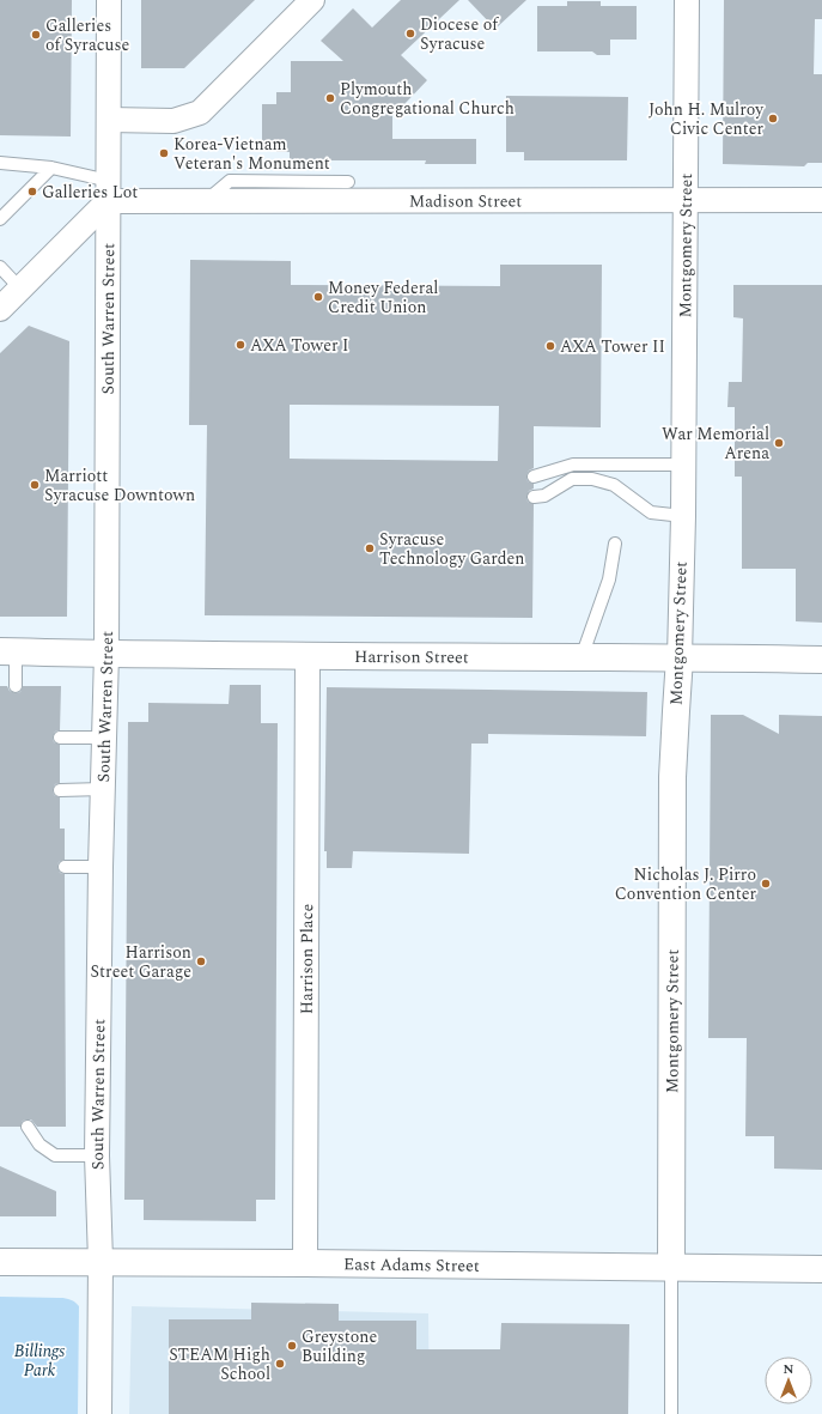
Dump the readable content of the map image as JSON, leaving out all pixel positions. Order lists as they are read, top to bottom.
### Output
{
  "streets": {
    "main road": ["Montgomery Street", "Harrison Street", "East Adams Street"],
    "street": ["Madison Street", "South Warren Street", "Harrison Place"]
  },
  "crossings": [
    ["Madison Street", "Montgomery Street"],
    ["Madison Street", "South Warren Street"],
    ["Montgomery Street", "Harrison Street"],
    ["Montgomery Street", "East Adams Street"],
    ["South Warren Street", "Harrison Street"],
    ["South Warren Street", "East Adams Street"],
    ["Harrison Street", "Harrison Place"],
    ["Harrison Place", "East Adams Street"]
  ],
  "parks": ["Billings Park"],
  "places": [
    "Diocese of Syracuse",
    "Galleries of Syracuse",
    "Plymouth Congregational Church",
    "John H. Mulroy Civic Center",
    "Korea-Vietnam Veteran's Monument",
    "Galleries Lot",
    "Money Federal Credit Union",
    "AXA Tower I",
    "AXA Tower II",
    "War Memorial Arena",
    "Marriott Syracuse Downtown",
    "Syracuse Technology Garden",
    "Nicholas J. Pirro Convention Center",
    "Harrison Street Garage",
    "Greystone Building",
    "STEAM High School"
  ],
  "north": "top"
}
